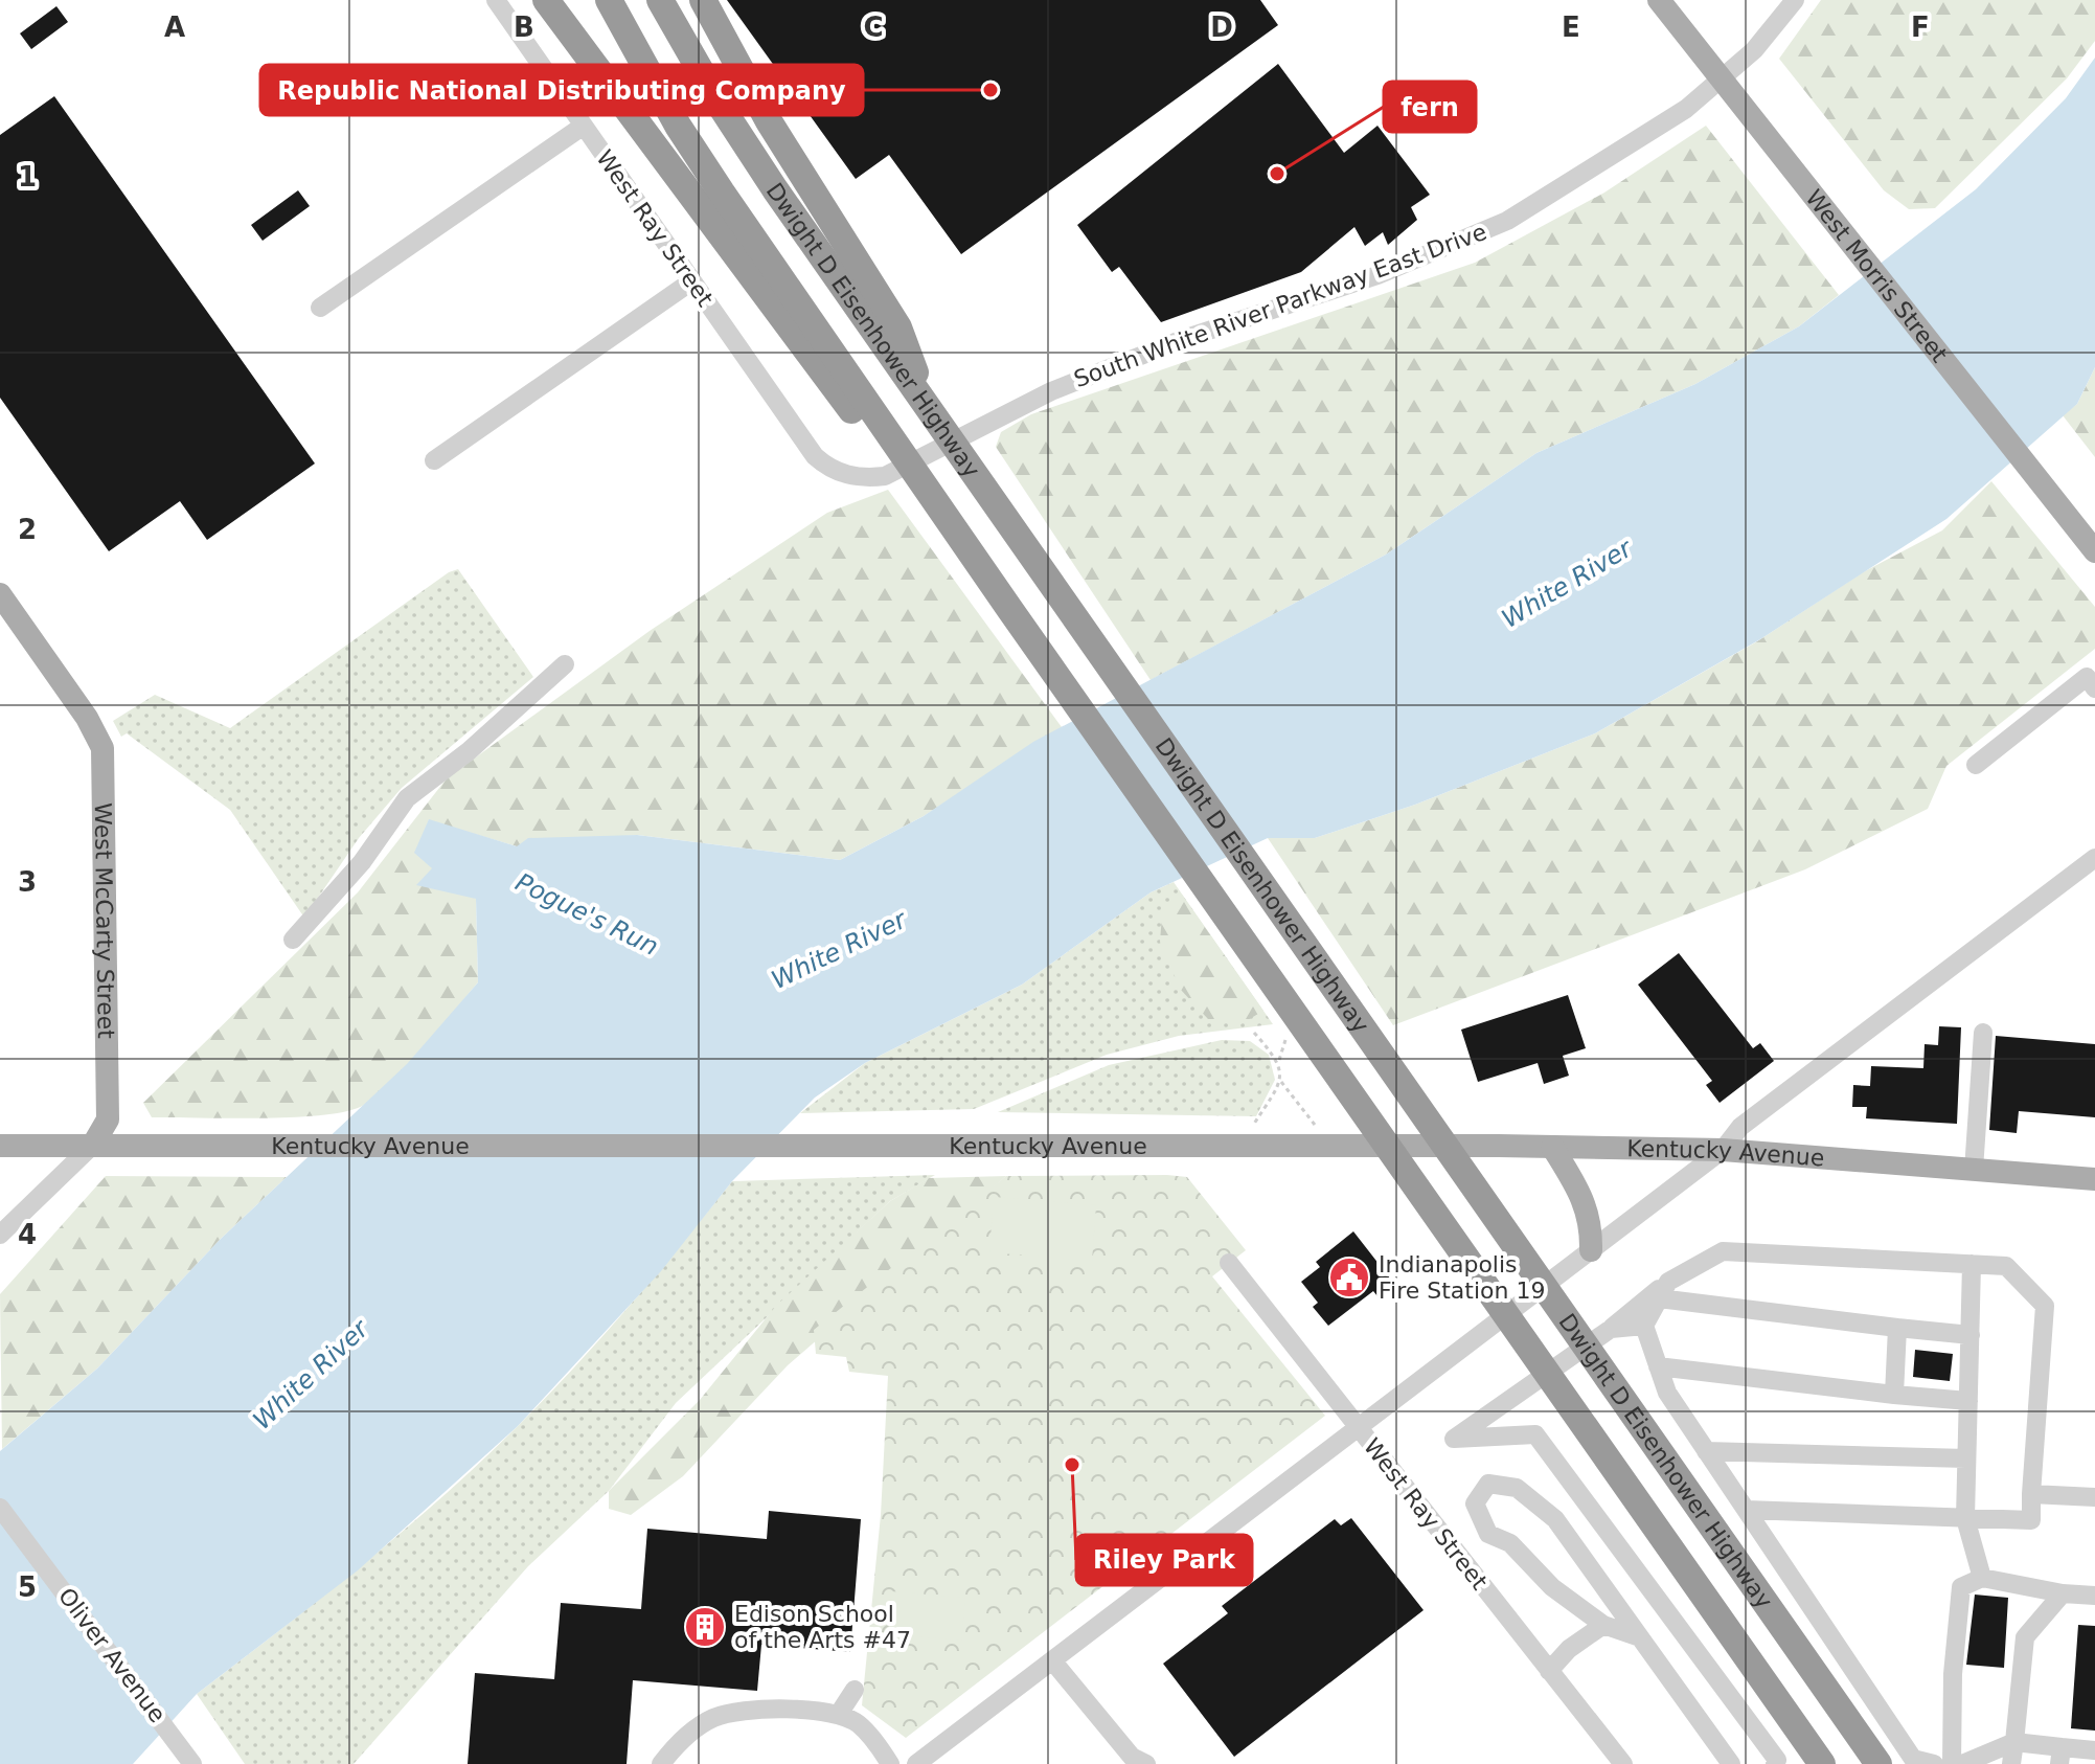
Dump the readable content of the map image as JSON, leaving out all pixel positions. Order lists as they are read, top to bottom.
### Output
{
  "streets": {
    "highway": ["Dwight D Eisenhower Highway"],
    "main road": ["West Morris Street", "West McCarty Street", "Kentucky Avenue"],
    "street": ["West Ray Street", "South White River Parkway East Drive", "Oliver Avenue"]
  },
  "crossings": [
    ["West Ray Street", "South White River Parkway East Drive"],
    ["West Morris Street", "South White River Parkway East Drive"],
    ["West McCarty Street", "Kentucky Avenue"]
  ],
  "water": ["White River", "Pogue's Run"],
  "places": {
    "other": ["Republic National Distributing Company", "fern", "Riley Park"],
    "public building": ["Indianapolis Fire Station 19"],
    "building": ["Edison School of the Arts #47"]
  },
  "grid": {
    "columns": [
      "A",
      "B",
      "C",
      "D",
      "E",
      "F"
    ],
    "rows": [
      "1",
      "2",
      "3",
      "4",
      "5"
    ]
  }
}
